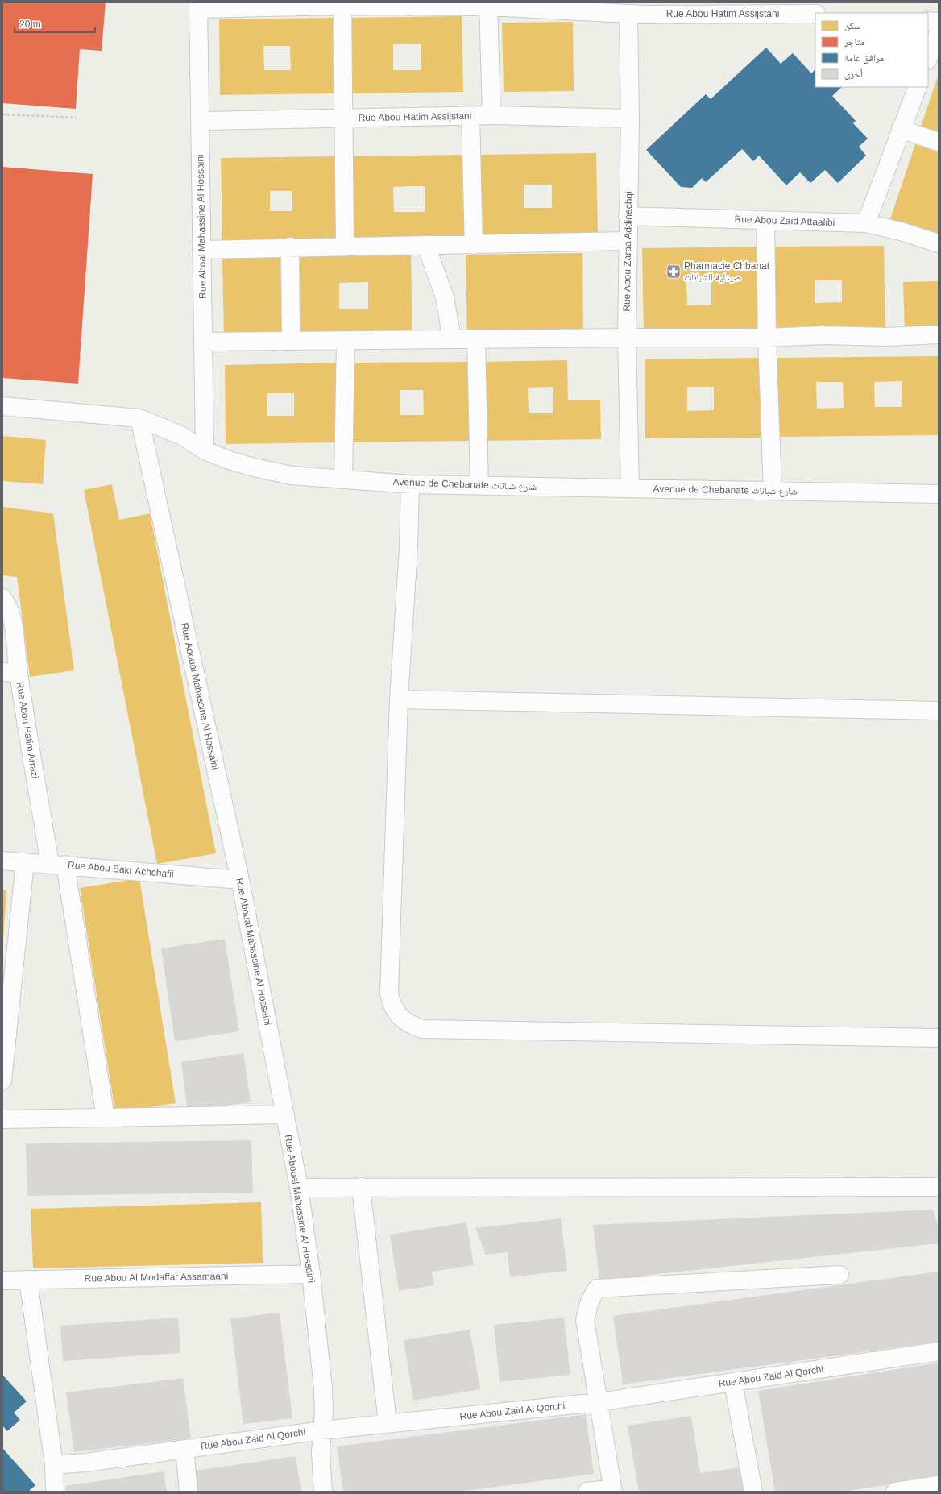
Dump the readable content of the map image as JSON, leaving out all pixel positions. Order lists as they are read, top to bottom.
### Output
{
  "streets": {
    "street": [
      "Rue Abou Hatim Assijstani",
      "Rue Abou Zaid Attaalibi",
      "Rue Aboal Mahassine Al Hossaini",
      "Rue Abou Zaraa Addinachqi",
      "Avenue de Chebanate شارع شبانات",
      "Rue Aboual Mahassine Al Hossaini",
      "Rue Abou Hatim Arrazi",
      "Rue Abou Bakr Achchafii",
      "Rue Abou Al Modaffar Assamaani",
      "Rue Abou Zaid Al Qorchi"
    ]
  },
  "crossings": [
    ["Rue Abou Hatim Assijstani", "Rue Aboal Mahassine Al Hossaini"],
    ["Rue Abou Hatim Assijstani", "Rue Abou Zaraa Addinachqi"],
    ["Rue Abou Zaid Attaalibi", "Rue Abou Zaraa Addinachqi"],
    ["Rue Aboal Mahassine Al Hossaini", "Avenue de Chebanate شارع شبانات"],
    ["Rue Abou Zaraa Addinachqi", "Avenue de Chebanate شارع شبانات"],
    ["Avenue de Chebanate شارع شبانات", "Rue Aboual Mahassine Al Hossaini"],
    ["Rue Aboual Mahassine Al Hossaini", "Rue Abou Bakr Achchafii"],
    ["Rue Aboual Mahassine Al Hossaini", "Rue Abou Al Modaffar Assamaani"],
    ["Rue Aboual Mahassine Al Hossaini", "Rue Abou Zaid Al Qorchi"],
    ["Rue Abou Hatim Arrazi", "Rue Abou Bakr Achchafii"]
  ],
  "places": {
    "pharmacy": ["Pharmacie Chbanat صيدلية الشبانات"]
  },
  "legend": [
    "سكن",
    "متاجر",
    "مرافق عامة",
    "أخرى"
  ],
  "scale_bar": "20 m"
}
